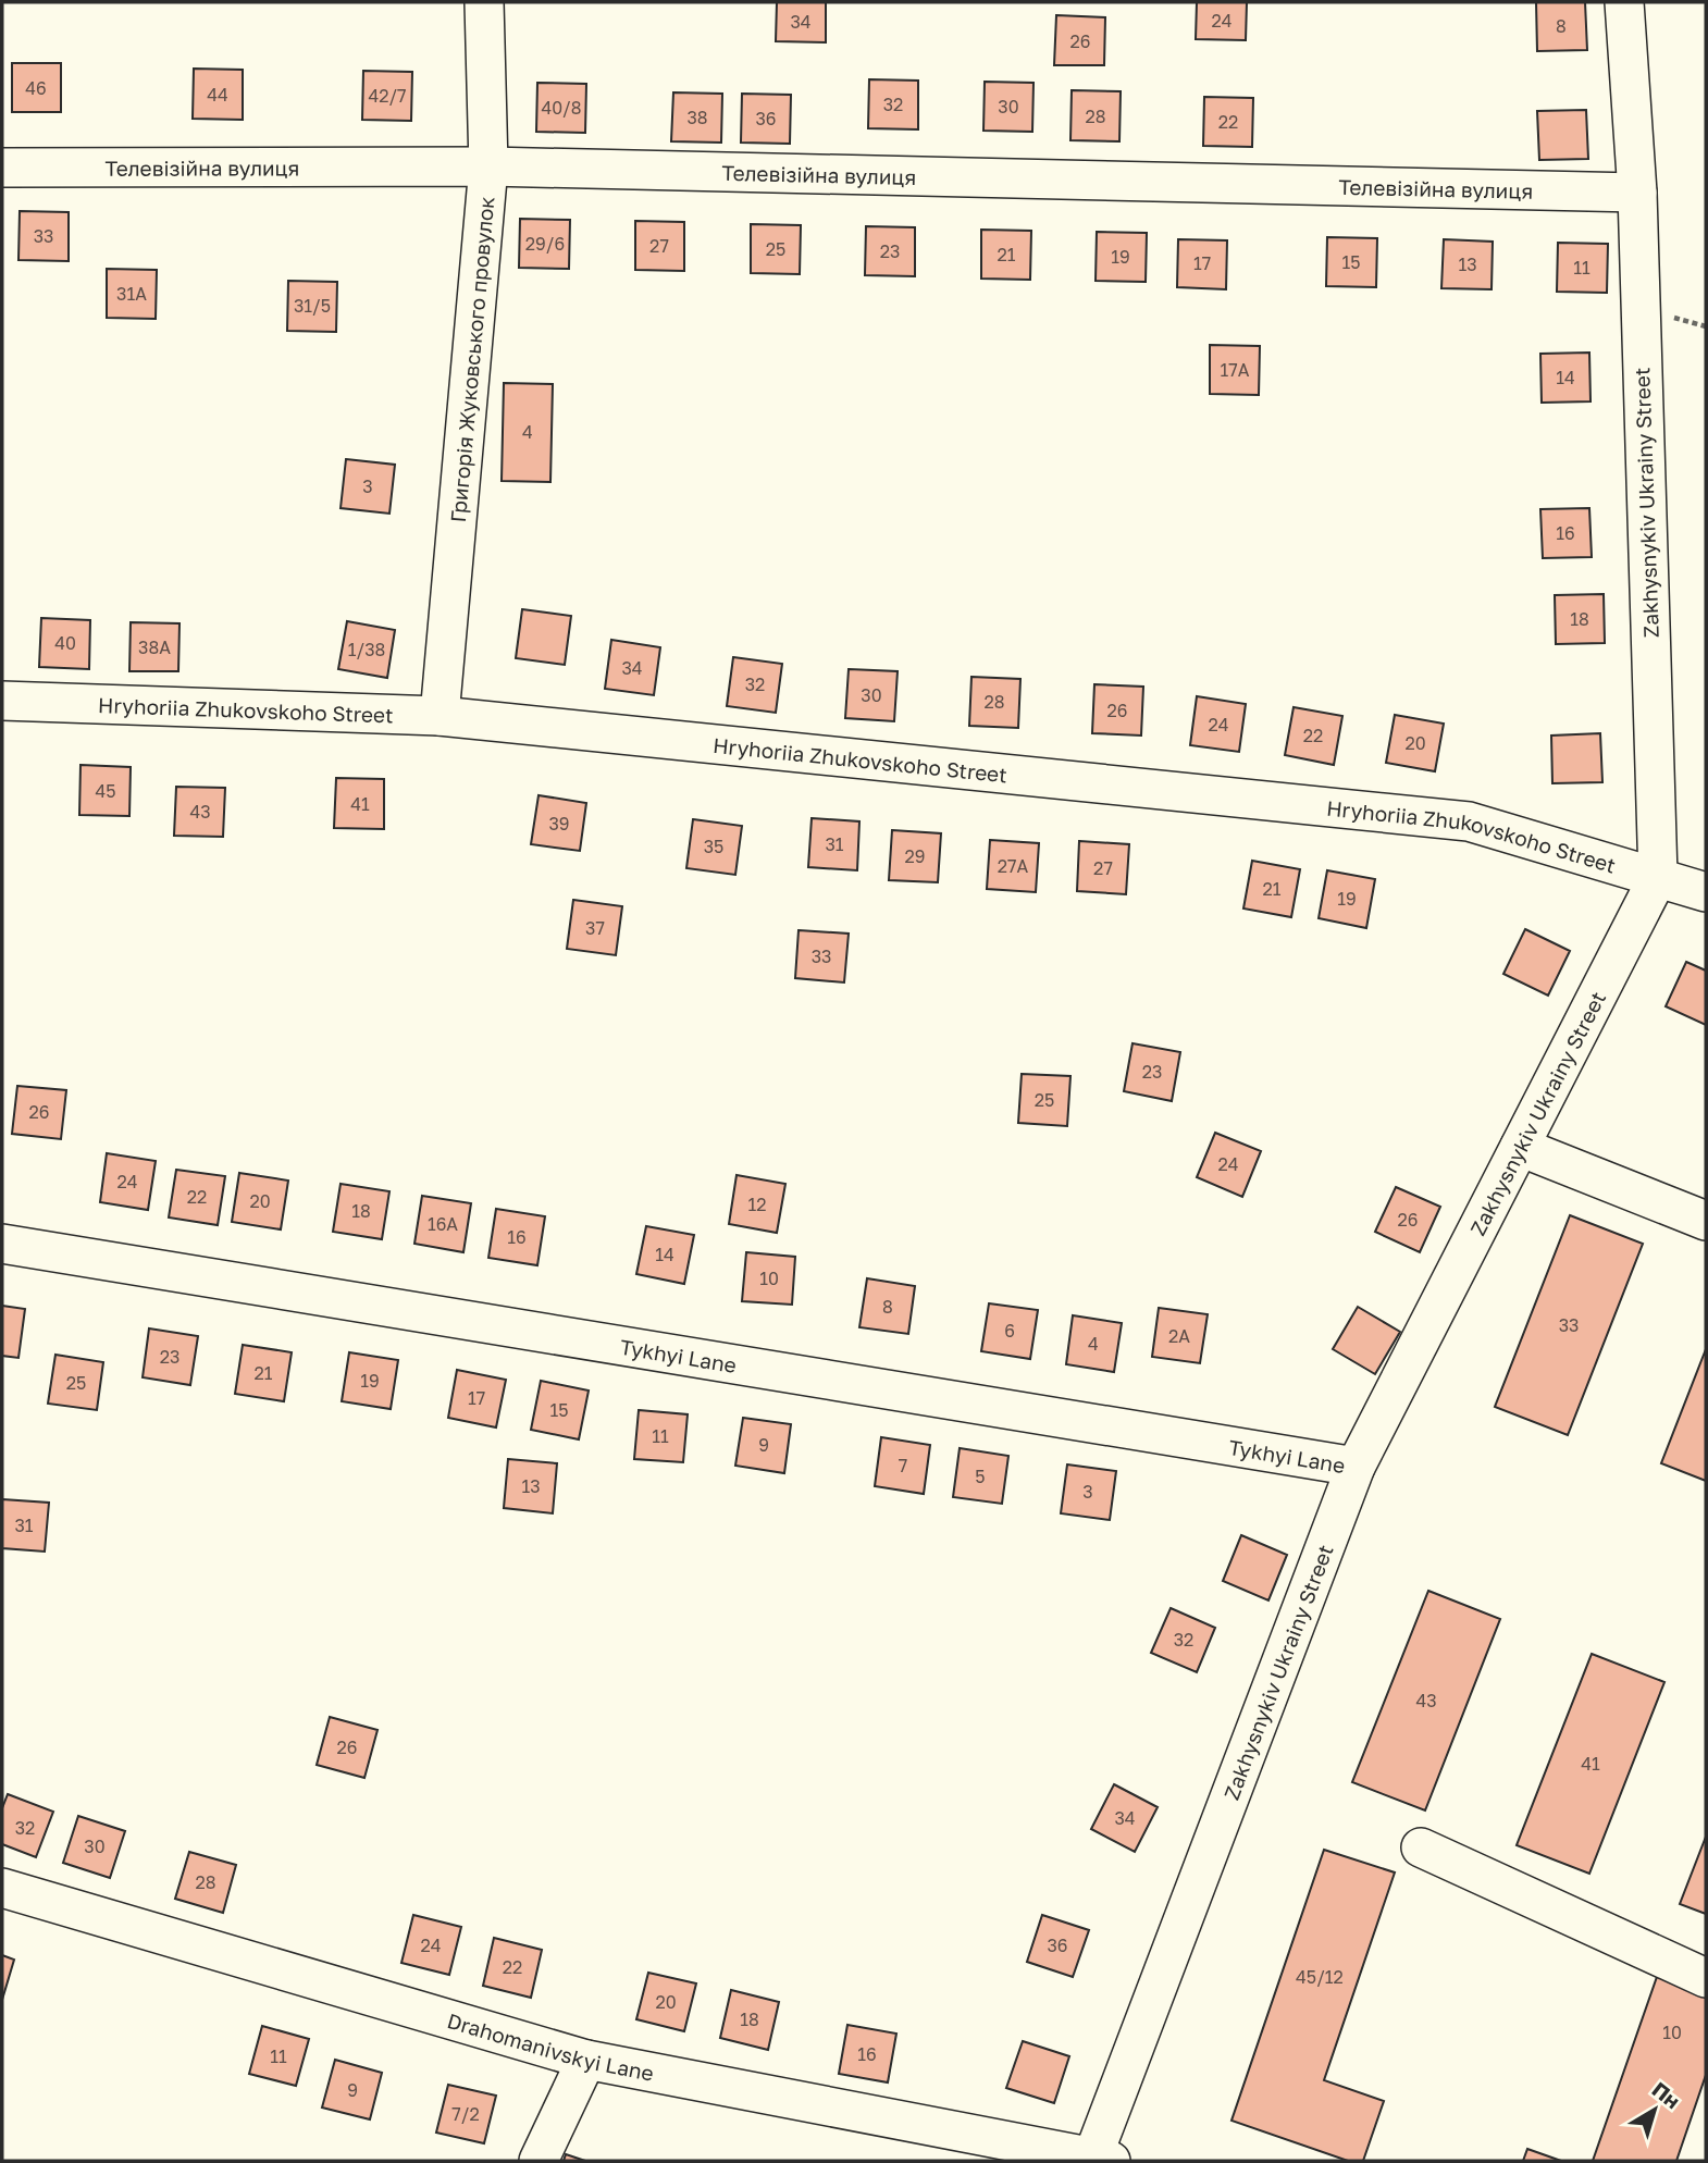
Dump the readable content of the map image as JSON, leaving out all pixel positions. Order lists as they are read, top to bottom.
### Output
{
  "streets": {
    "street": [
      "Телевізійна вулиця",
      "Григорія Жуковського провулок",
      "Zakhysnykiv Ukrainy Street",
      "Hryhoriia Zhukovskoho Street",
      "Tykhyi Lane",
      "Drahomanivskyi Lane"
    ]
  },
  "crossings": [
    ["Телевізійна вулиця", "Григорія Жуковського провулок"],
    ["Телевізійна вулиця", "Zakhysnykiv Ukrainy Street"],
    ["Григорія Жуковського провулок", "Hryhoriia Zhukovskoho Street"],
    ["Zakhysnykiv Ukrainy Street", "Hryhoriia Zhukovskoho Street"],
    ["Zakhysnykiv Ukrainy Street", "Tykhyi Lane"],
    ["Zakhysnykiv Ukrainy Street", "Drahomanivskyi Lane"]
  ],
  "house_numbers": [
    "24",
    "34",
    "8",
    "26",
    "46",
    "44",
    "42/7",
    "32",
    "30",
    "40/8",
    "28",
    "38",
    "36",
    "22",
    "33",
    "29/6",
    "27",
    "25",
    "23",
    "21",
    "19",
    "15",
    "17",
    "13",
    "11",
    "31А",
    "31/5",
    "17А",
    "14",
    "4",
    "3",
    "16",
    "18",
    "40",
    "38А",
    "1/38",
    "34",
    "32",
    "30",
    "28",
    "26",
    "24",
    "22",
    "20",
    "45",
    "41",
    "43",
    "39",
    "31",
    "35",
    "29",
    "27А",
    "27",
    "21",
    "19",
    "37",
    "33",
    "23",
    "25",
    "26",
    "24",
    "24",
    "22",
    "20",
    "12",
    "18",
    "26",
    "16А",
    "16",
    "14",
    "10",
    "8",
    "33",
    "6",
    "2А",
    "4",
    "23",
    "21",
    "19",
    "25",
    "17",
    "15",
    "11",
    "9",
    "7",
    "5",
    "13",
    "3",
    "31",
    "32",
    "43",
    "26",
    "41",
    "34",
    "32",
    "30",
    "28",
    "24",
    "36",
    "22",
    "45/12",
    "20",
    "18",
    "10",
    "16",
    "11",
    "9",
    "7/2"
  ],
  "north": "top right"
}
